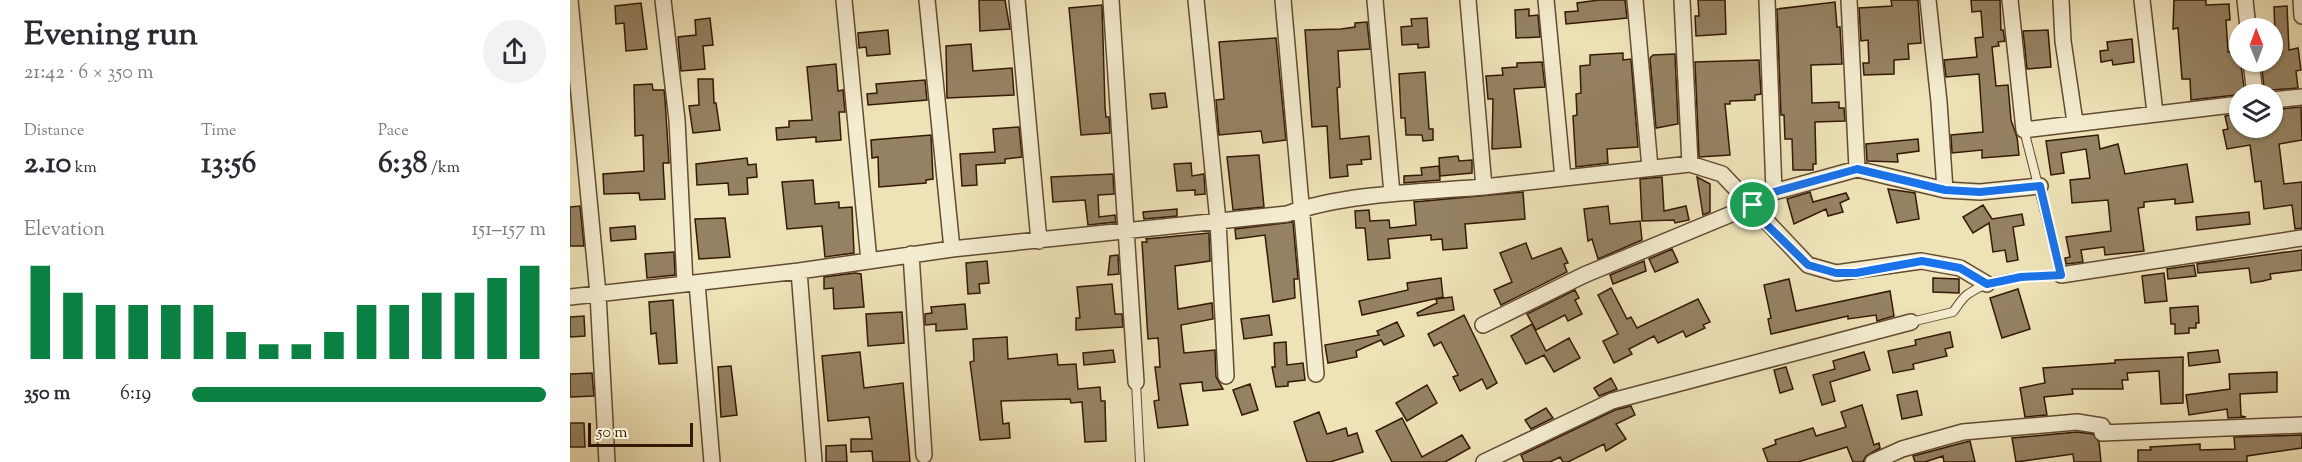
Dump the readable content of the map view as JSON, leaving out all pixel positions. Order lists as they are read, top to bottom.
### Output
{
  "scale_bar": "50 m",
  "north": "top",
  "page": {
    "heading": ["Evening run", "21:42 · 6 × 350 m"],
    "stats": [
      ["Distance", "2.10 km"],
      ["Time", "13:56"],
      ["Pace", "6:38 /km"]
    ],
    "chart": ["Elevation", "151–157 m"],
    "list": [
      {
        "name": "350 m",
        "note": "6:19"
      }
    ],
    "scale": "50 m"
  }
}
